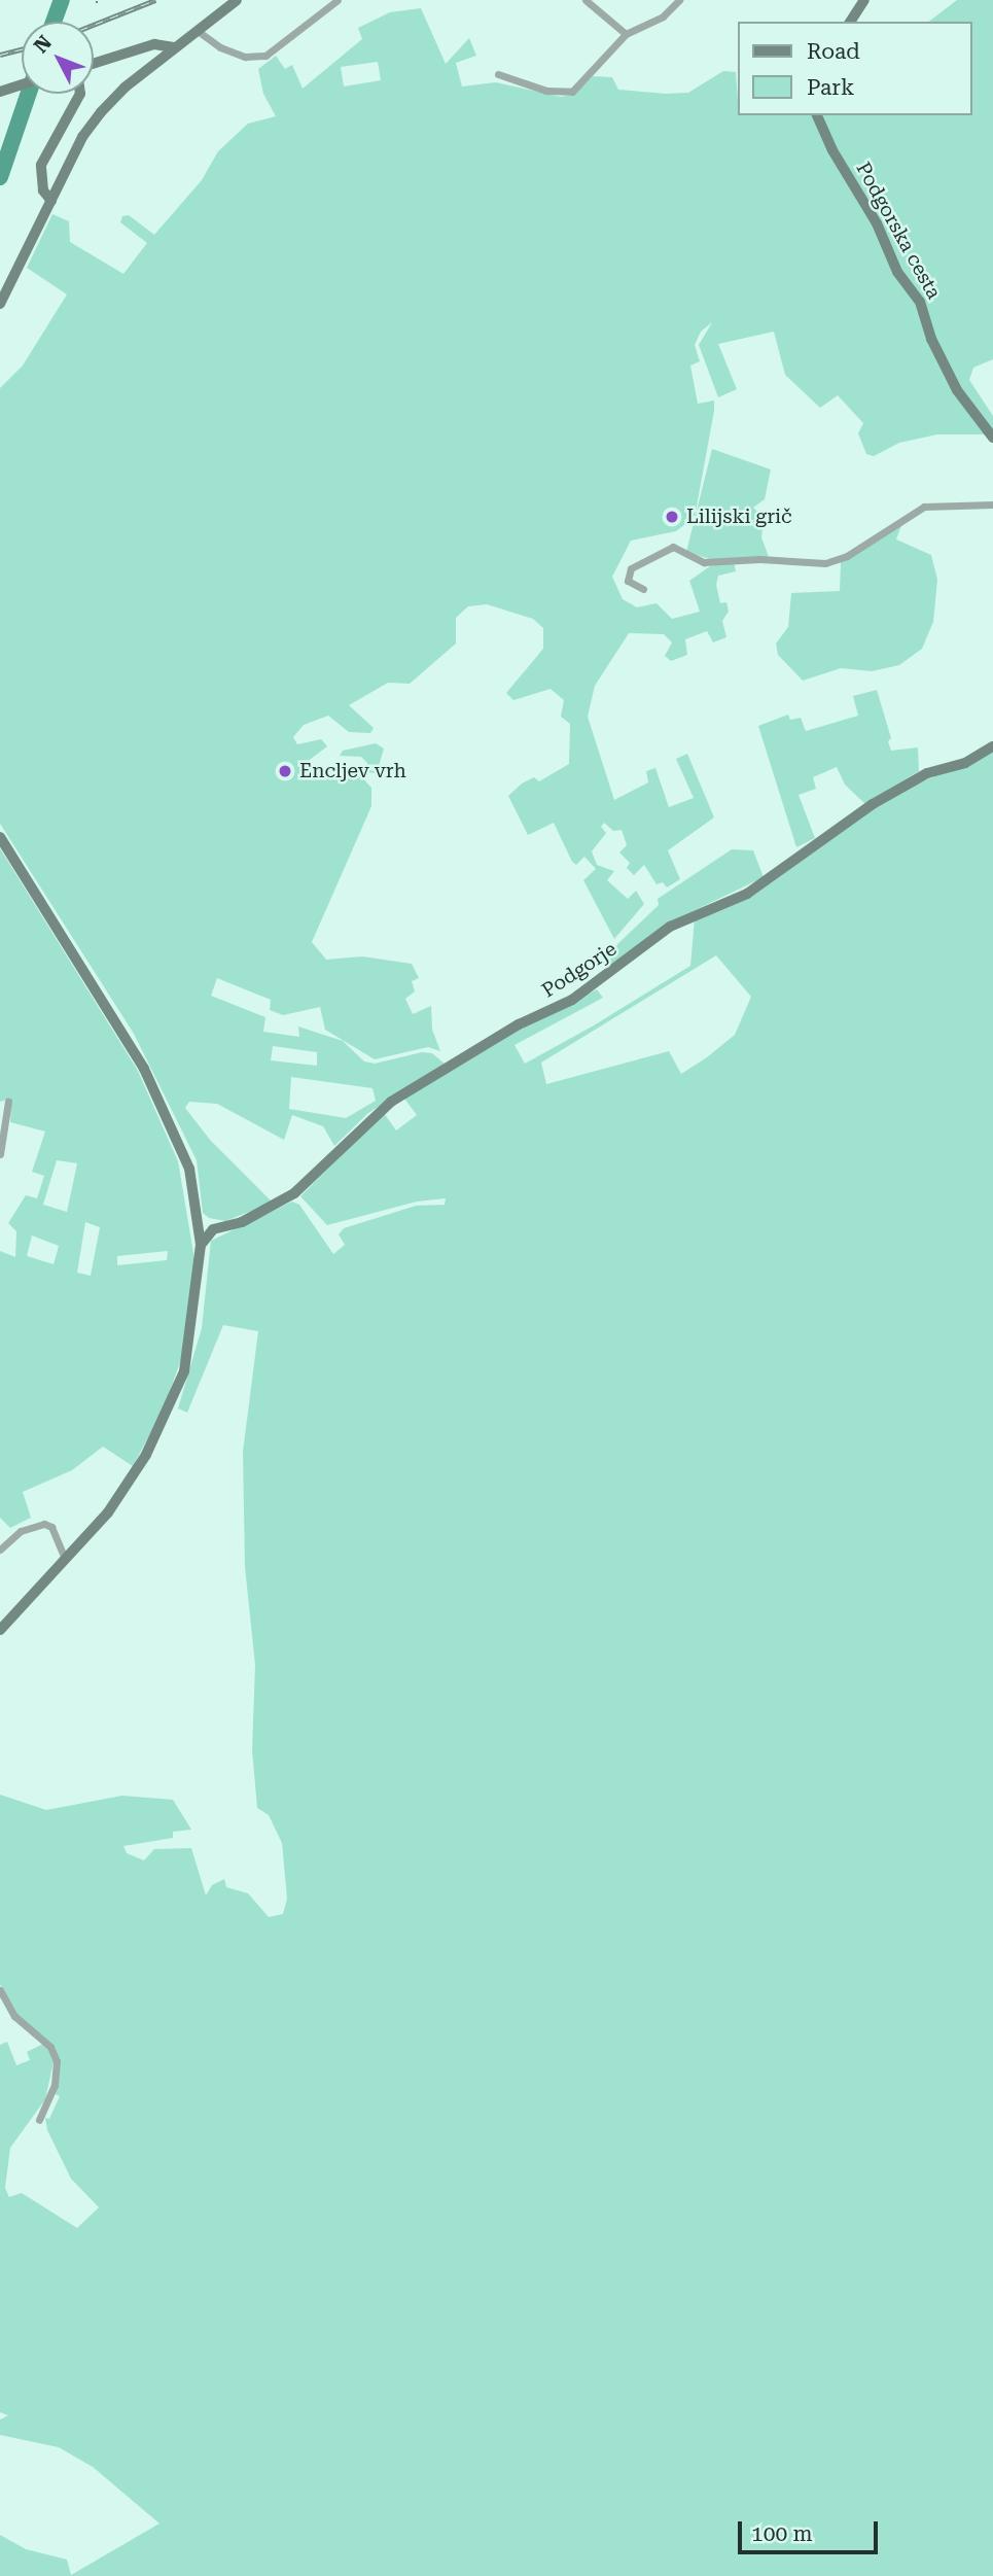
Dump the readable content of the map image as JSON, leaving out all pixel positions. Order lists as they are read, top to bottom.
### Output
{
  "streets": {
    "street": ["Podgorska cesta", "Podgorje"]
  },
  "places": ["Lilijski grič", "Encljev vrh"],
  "legend": ["Road", "Park"],
  "scale_bar": "100 m",
  "north": "top left"
}
